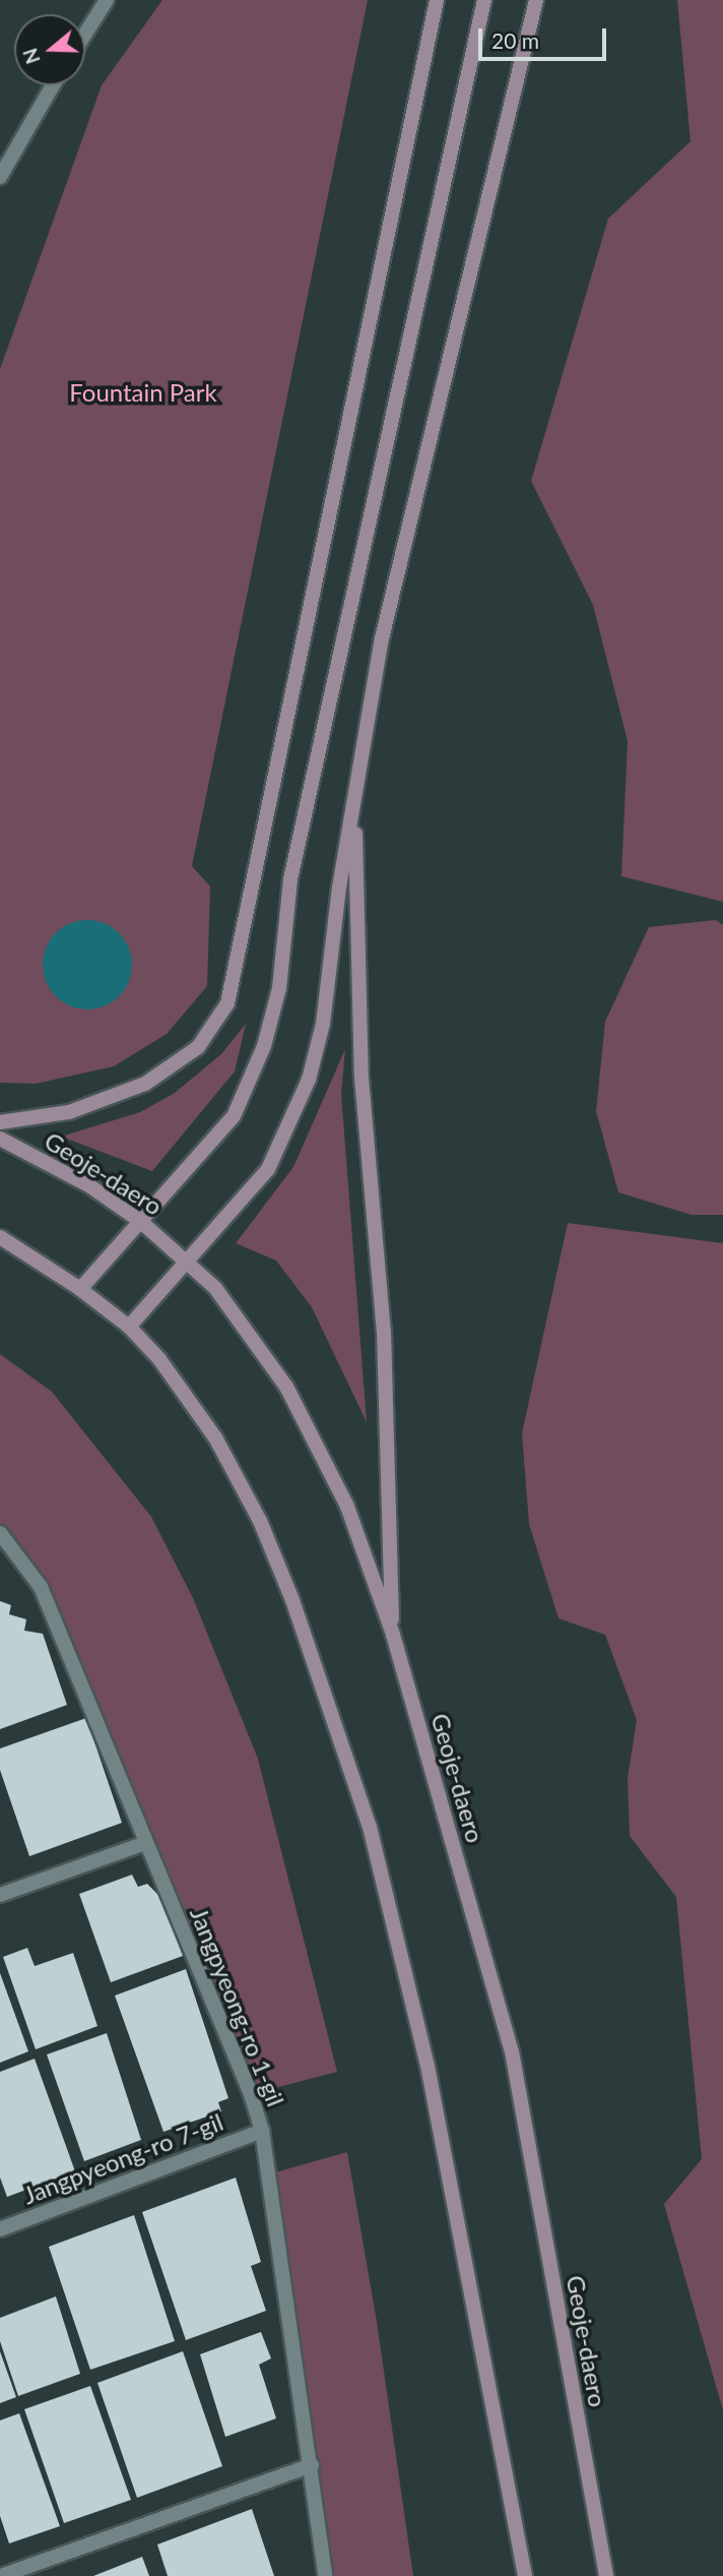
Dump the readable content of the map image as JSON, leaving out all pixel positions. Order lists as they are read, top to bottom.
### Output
{
  "streets": {
    "street": ["Geoje-daero", "Jangpyeong-ro 1-gil", "Jangpyeong-ro 7-gil"]
  },
  "crossings": [
    ["Jangpyeong-ro 1-gil", "Jangpyeong-ro 7-gil"]
  ],
  "parks": ["Fountain Park"],
  "scale_bar": "20 m",
  "north": "left"
}
